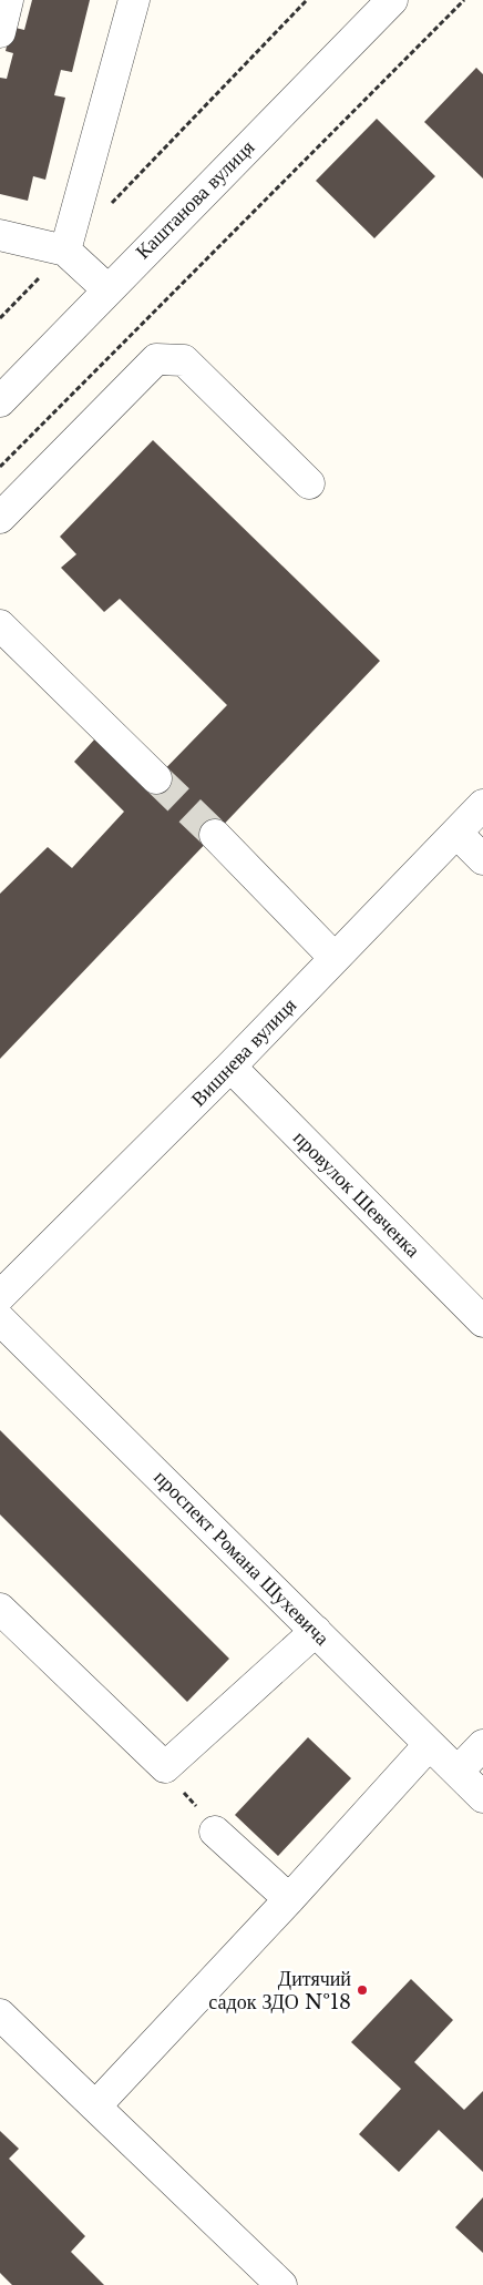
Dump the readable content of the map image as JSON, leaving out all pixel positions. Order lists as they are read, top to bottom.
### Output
{
  "streets": {
    "street": [
      "Каштанова вулиця",
      "Вишнева вулиця",
      "провулок Шевченка",
      "проспект Романа Шухевича"
    ]
  },
  "crossings": [
    ["Вишнева вулиця", "провулок Шевченка"]
  ],
  "places": ["Дитячий садок ЗДО №18"]
}
